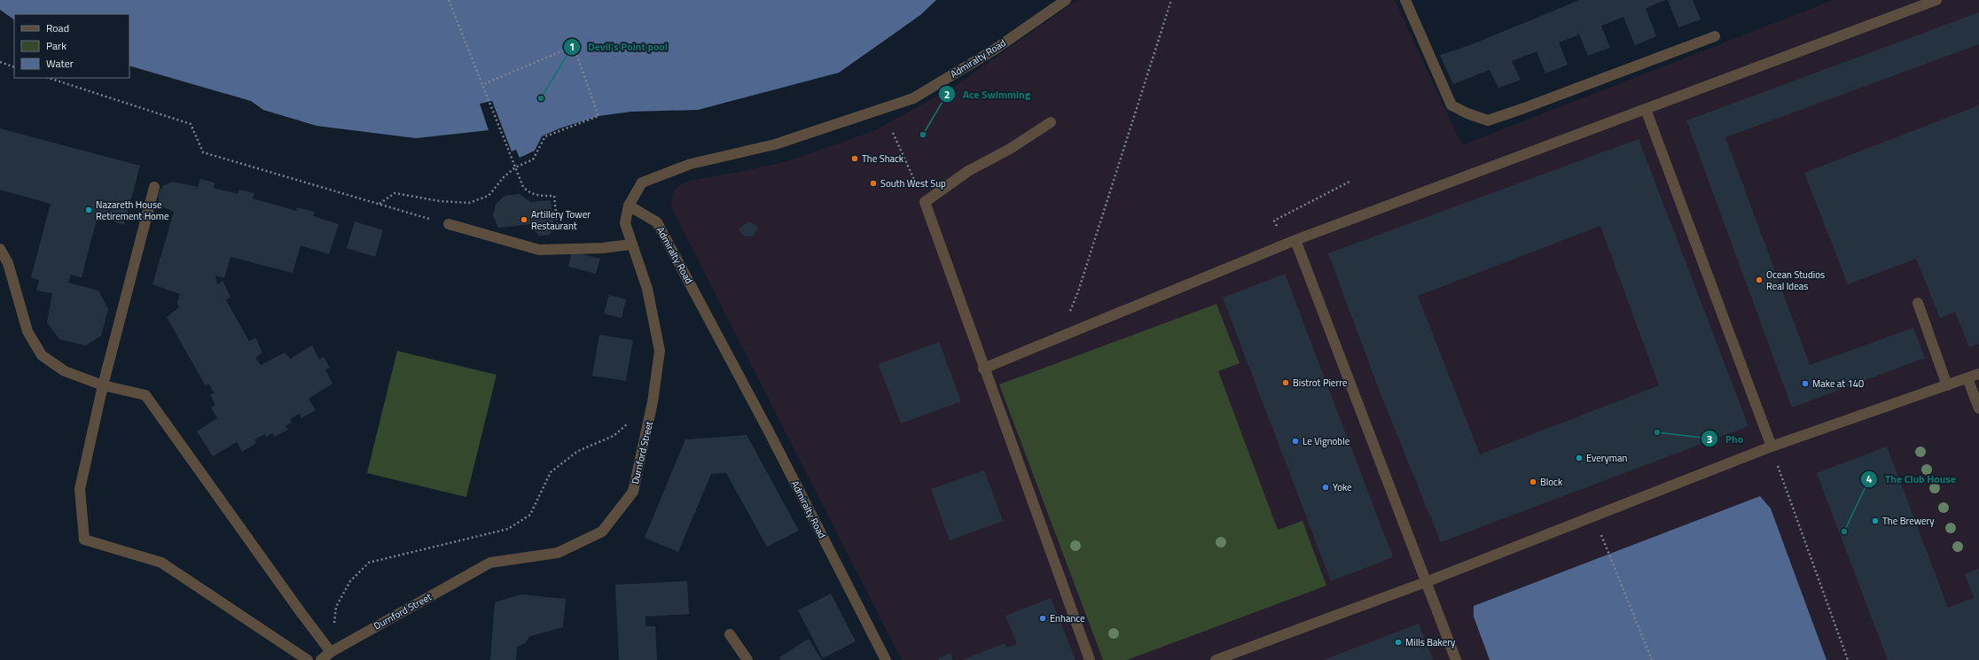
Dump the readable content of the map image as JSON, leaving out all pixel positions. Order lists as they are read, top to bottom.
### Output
{
  "streets": {
    "street": ["Admiralty Road", "Durnford Street"]
  },
  "crossings": [
    ["Admiralty Road", "Durnford Street"]
  ],
  "places": [
    "Devil's Point pool",
    "Ace Swimming",
    "The Shack",
    "South West Sup",
    "Nazareth House Retirement Home",
    "Artillery Tower Restaurant",
    "Ocean Studios Real Ideas",
    "Bistrot Pierre",
    "Make at 140",
    "Pho",
    "Le Vignoble",
    "Everyman",
    "Block",
    "Yoke",
    "The Brewery",
    "The Club House",
    "Enhance",
    "Mills Bakery"
  ],
  "legend": ["Road", "Park", "Water"]
}
